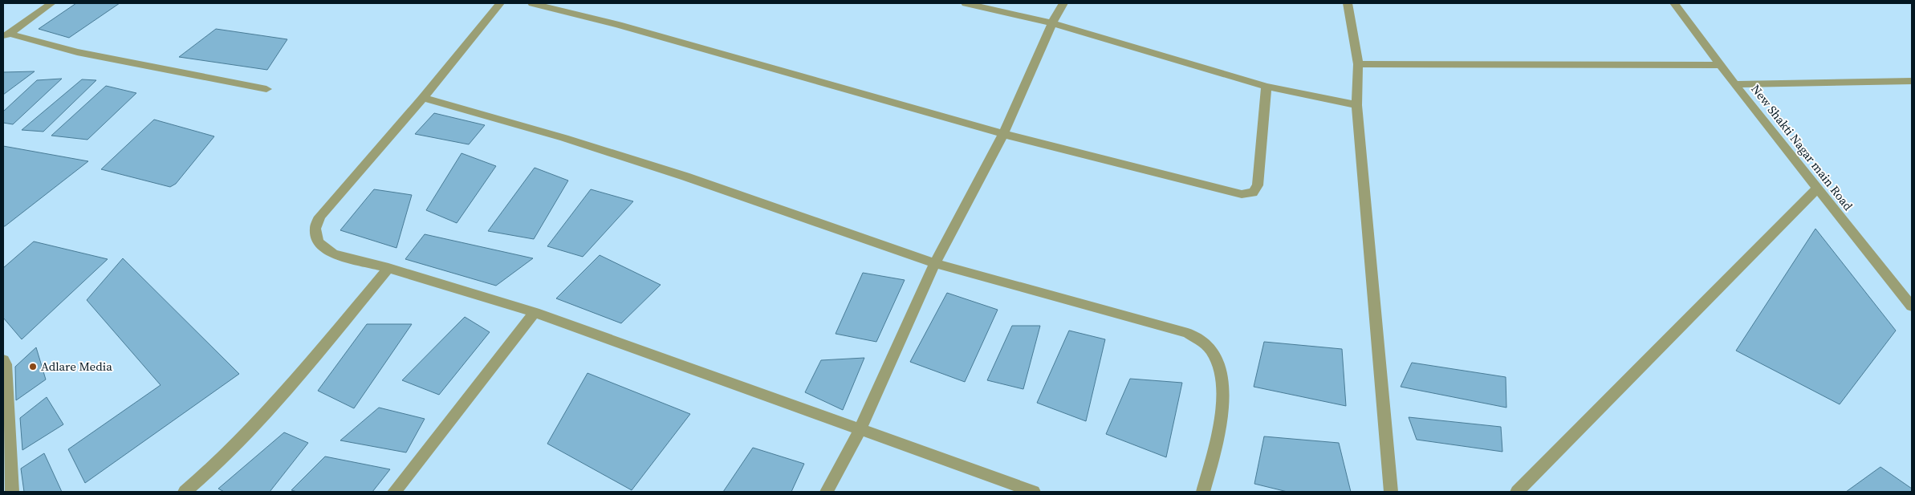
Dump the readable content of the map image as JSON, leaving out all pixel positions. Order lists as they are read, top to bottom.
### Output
{
  "streets": {
    "street": ["New Shakti Nagar main Road"]
  },
  "places": ["Adlare Media"]
}
